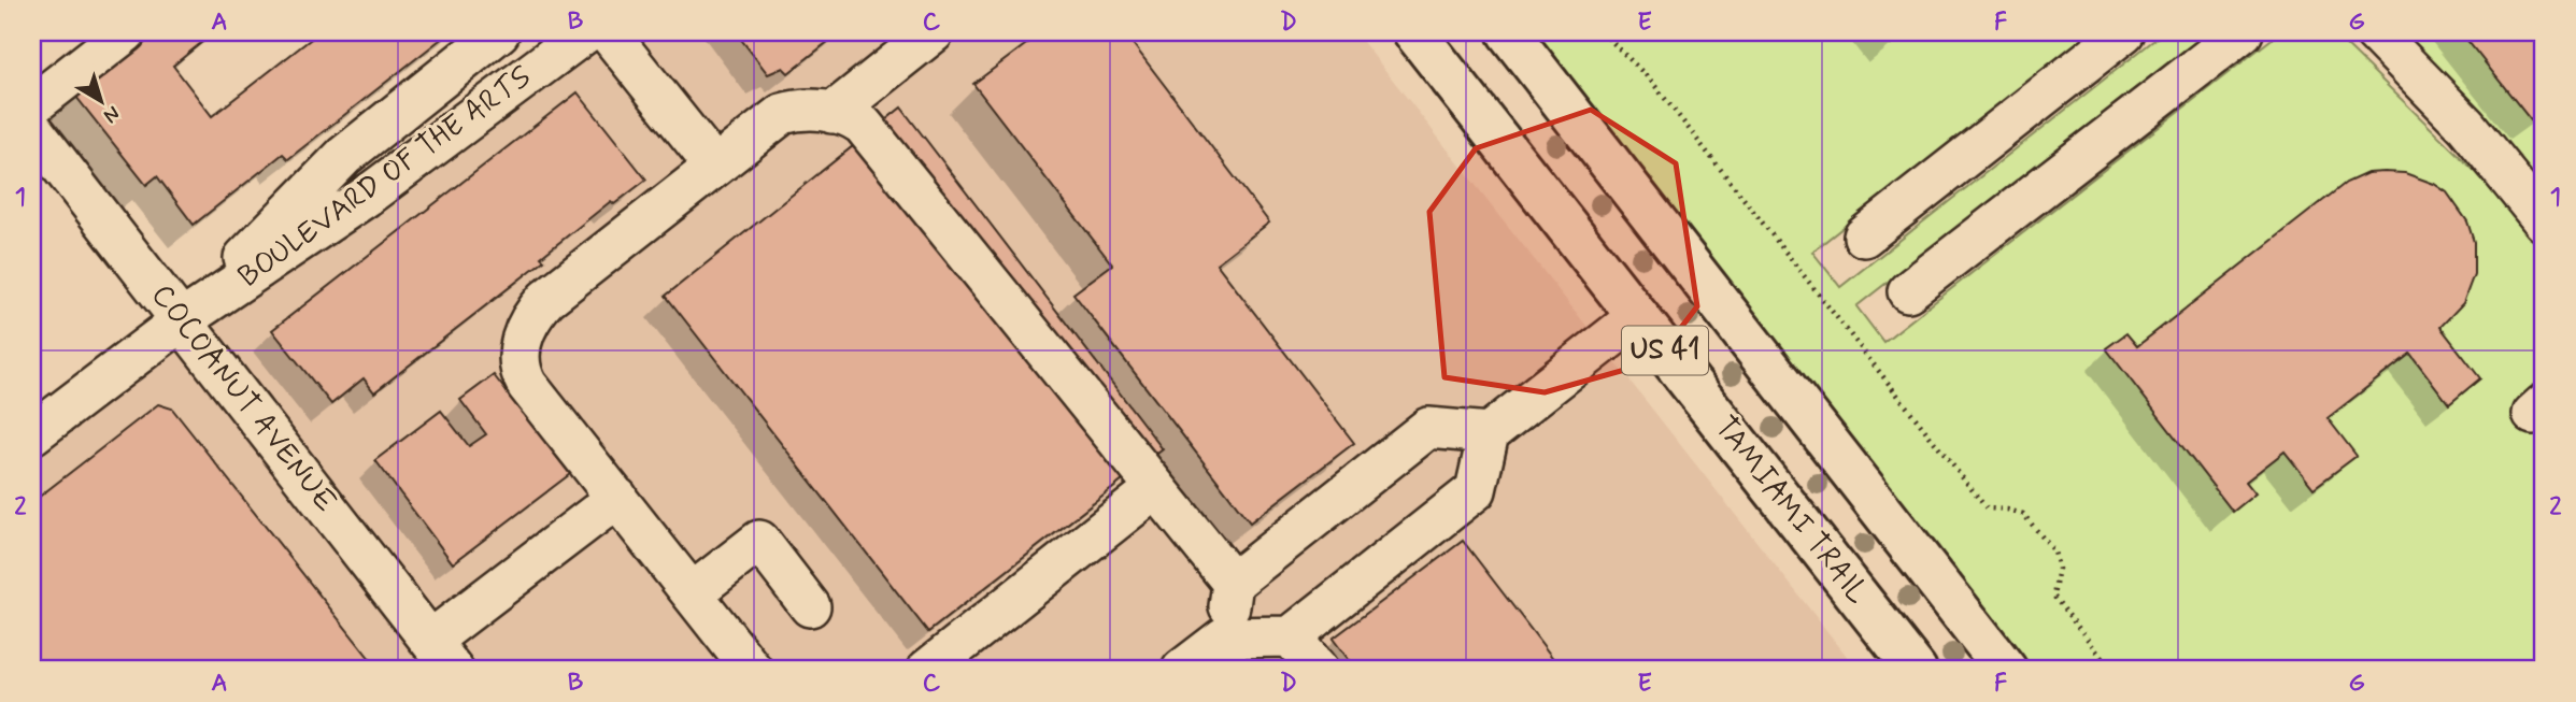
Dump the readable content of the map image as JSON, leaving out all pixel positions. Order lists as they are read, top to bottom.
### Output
{
  "streets": {
    "main road": ["US 41", "TAMIAMI TRAIL"],
    "street": ["BOULEVARD OF THE ARTS", "COCOANUT AVENUE"]
  },
  "crossings": [
    ["BOULEVARD OF THE ARTS", "COCOANUT AVENUE"]
  ],
  "north": "bottom right",
  "grid": {
    "columns": [
      "A",
      "B",
      "C",
      "D",
      "E",
      "F",
      "G"
    ],
    "rows": ["1", "2"]
  }
}
